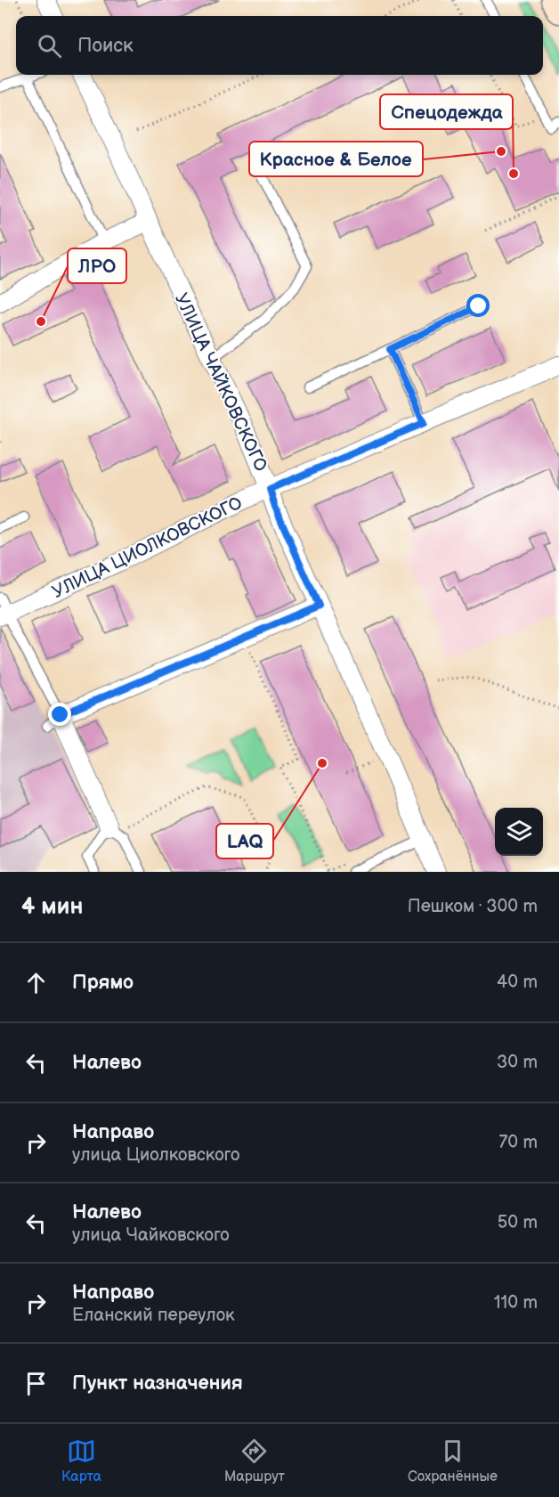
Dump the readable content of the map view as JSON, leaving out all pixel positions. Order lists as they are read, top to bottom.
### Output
{
  "streets": {
    "street": ["УЛИЦА ЧАЙКОВСКОГО", "УЛИЦА ЦИОЛКОВСКОГО"]
  },
  "crossings": [
    ["УЛИЦА ЧАЙКОВСКОГО", "УЛИЦА ЦИОЛКОВСКОГО"]
  ],
  "places": [
    "Красное & Белое",
    "Спецодежда",
    "ЛРО",
    "LAQ"
  ],
  "page": {
    "search": "Поиск",
    "heading": ["4 мин", "Пешком · 300 m"],
    "list": [
      ["Прямо", "40 m"],
      ["Налево", "30 m"],
      ["Направо", "улица Циолковского", "70 m"],
      ["Налево", "улица Чайковского", "50 m"],
      ["Направо", "Еланский переулок", "110 m"],
      "Пункт назначения"
    ],
    "nav": ["Карта", "Маршрут", "Сохранённые"]
  }
}
